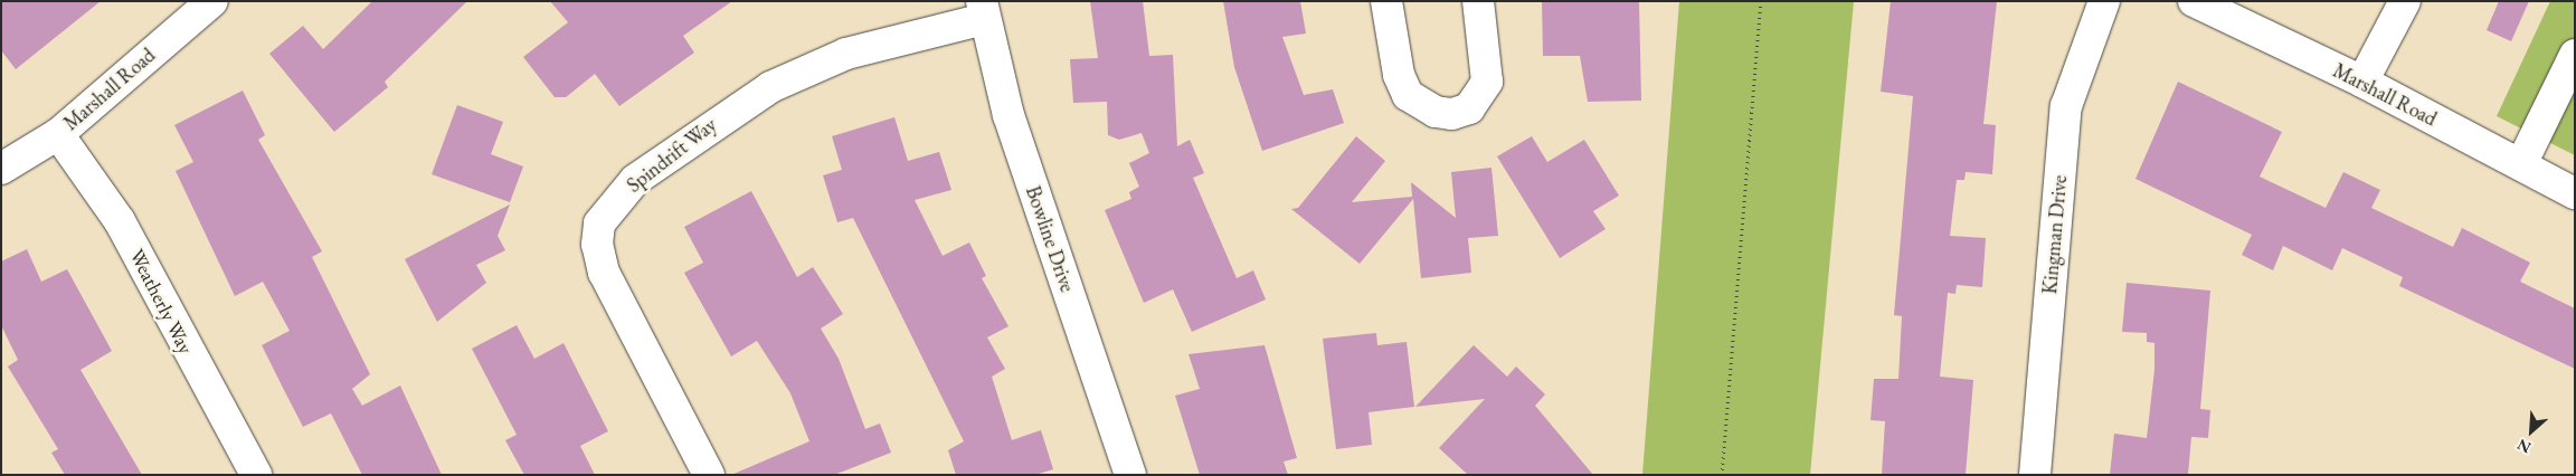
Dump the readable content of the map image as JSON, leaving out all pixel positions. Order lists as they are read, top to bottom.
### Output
{
  "streets": {
    "street": [
      "Marshall Road",
      "Spindrift Way",
      "Kingman Drive",
      "Bowline Drive",
      "Weatherly Way"
    ]
  },
  "crossings": [
    ["Marshall Road", "Weatherly Way"],
    ["Spindrift Way", "Bowline Drive"]
  ],
  "north": "bottom left"
}
